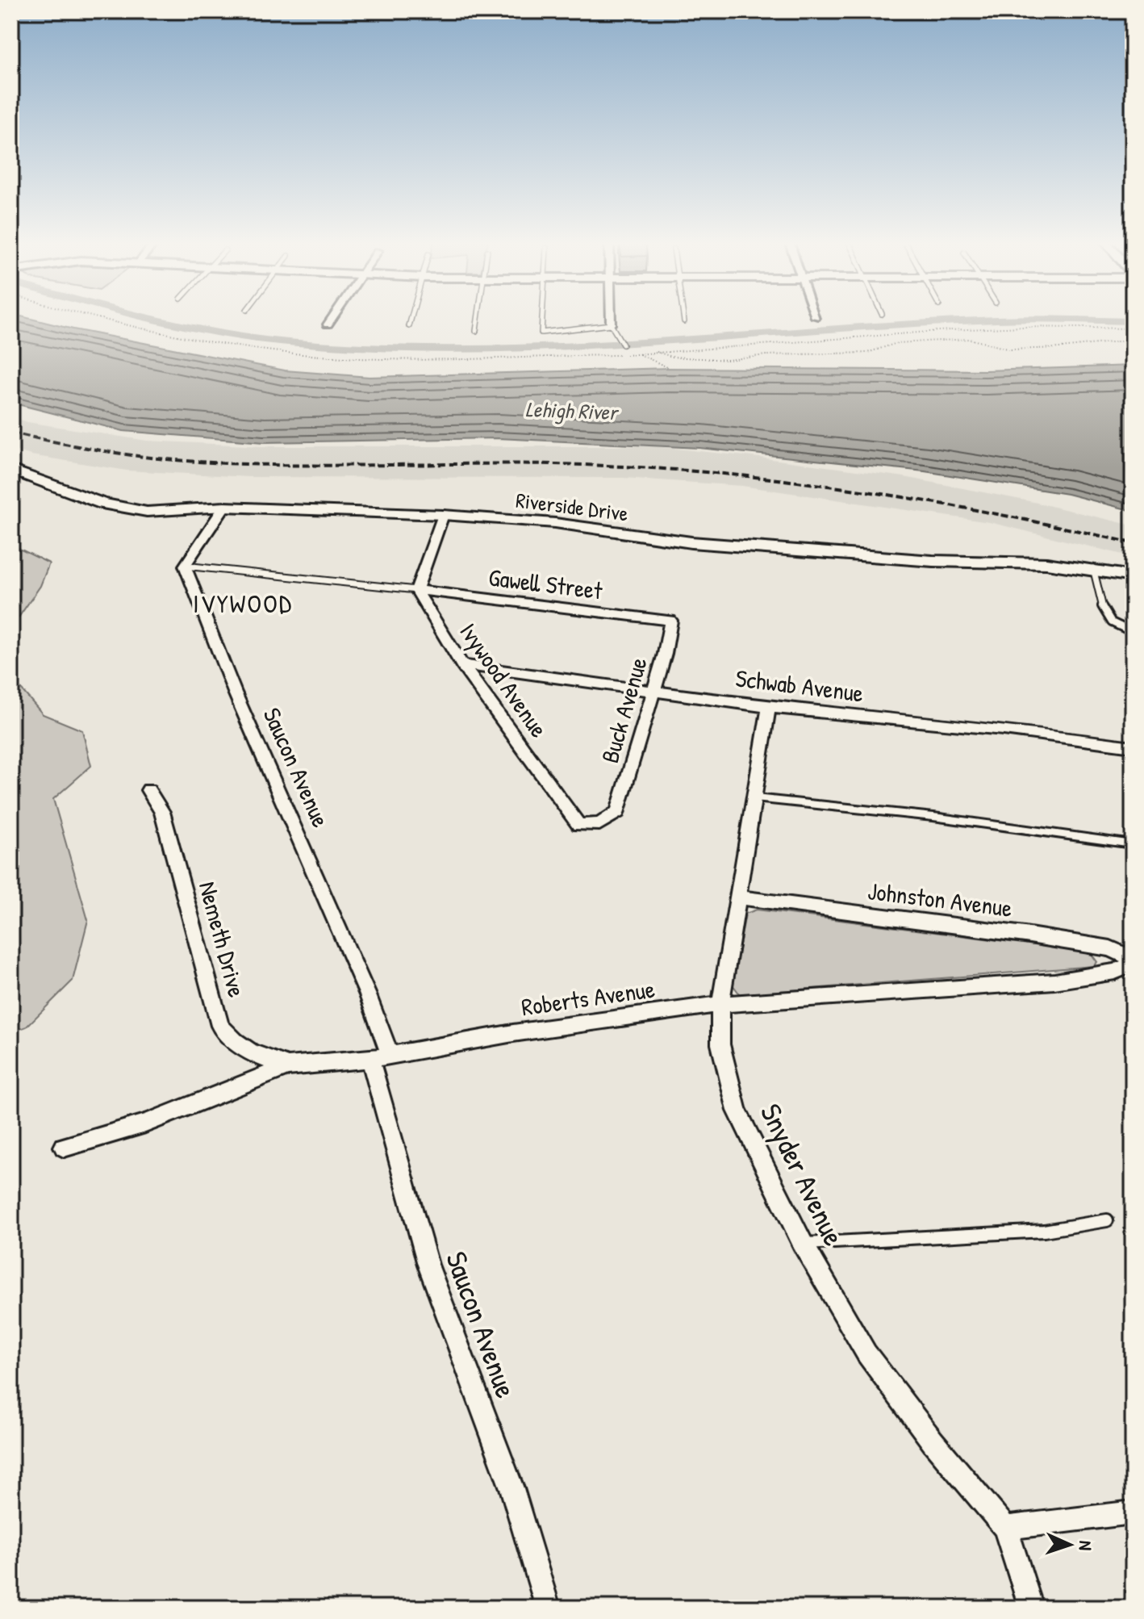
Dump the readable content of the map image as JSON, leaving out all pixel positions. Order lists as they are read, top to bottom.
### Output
{
  "streets": {
    "street": [
      "Riverside Drive",
      "Gawell Street",
      "Ivywood Avenue",
      "Schwab Avenue",
      "Buck Avenue",
      "Saucon Avenue",
      "Johnston Avenue",
      "Nemeth Drive",
      "Roberts Avenue",
      "Snyder Avenue"
    ]
  },
  "crossings": [
    ["Gawell Street", "Ivywood Avenue"],
    ["Gawell Street", "Buck Avenue"],
    ["Ivywood Avenue", "Schwab Avenue"],
    ["Ivywood Avenue", "Buck Avenue"],
    ["Schwab Avenue", "Buck Avenue"],
    ["Schwab Avenue", "Snyder Avenue"],
    ["Saucon Avenue", "Roberts Avenue"],
    ["Johnston Avenue", "Snyder Avenue"],
    ["Nemeth Drive", "Roberts Avenue"],
    ["Roberts Avenue", "Snyder Avenue"]
  ],
  "districts": ["IVYWOOD"],
  "water": ["Lehigh River"],
  "north": "right"
}
